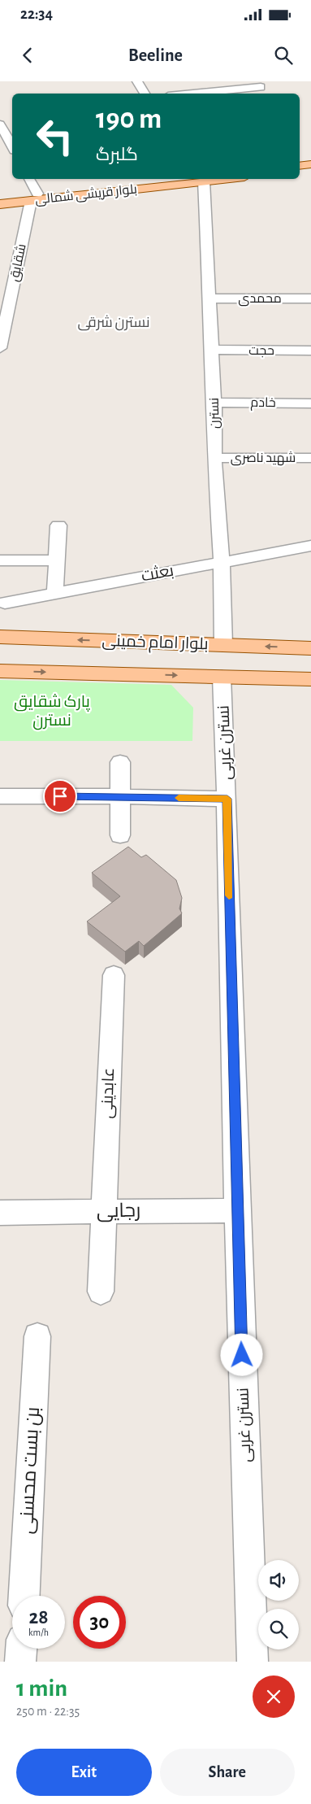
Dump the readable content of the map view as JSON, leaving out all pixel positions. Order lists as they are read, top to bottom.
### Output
{
  "streets": {
    "main road": ["بلوار قریشی شمالی", "بلوار امام خمینی"],
    "street": [
      "شقایق",
      "محمدی",
      "حجت",
      "خادم",
      "نسترن",
      "شهید ناصری",
      "بعثت",
      "نسترن غربی",
      "عابدینی",
      "رجایی",
      "بن بست محسنی"
    ]
  },
  "crossings": [
    ["بلوار قریشی شمالی", "شقایق"],
    ["بلوار قریشی شمالی", "نسترن"],
    ["محمدی", "نسترن"],
    ["حجت", "نسترن"],
    ["خادم", "نسترن"],
    ["نسترن", "شهید ناصری"],
    ["نسترن", "بعثت"],
    ["نسترن", "بلوار امام خمینی"],
    ["بلوار امام خمینی", "نسترن غربی"],
    ["نسترن غربی", "رجایی"],
    ["عابدینی", "رجایی"]
  ],
  "districts": ["نسترن شرقی"],
  "parks": ["پارک شقایق نسترن"],
  "page": {
    "status": "22:34",
    "header": "Beeline",
    "turn": ["190 m", "گلبرگ"],
    "speed": "28 km/h",
    "limit": "30",
    "heading": ["1 min", "250 m · 22:35"],
    "buttons": ["Exit", "Share"]
  }
}
